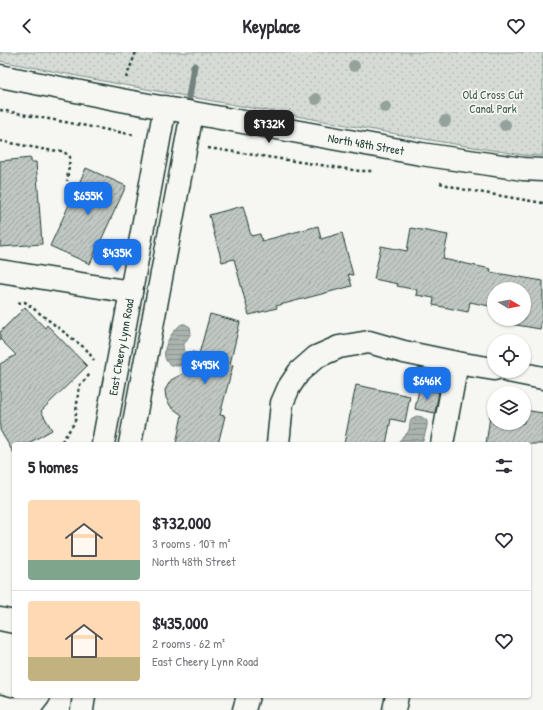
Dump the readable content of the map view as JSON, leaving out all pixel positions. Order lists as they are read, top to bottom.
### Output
{
  "streets": {
    "street": ["North 48th Street", "East Cheery Lynn Road"]
  },
  "crossings": [
    ["North 48th Street", "East Cheery Lynn Road"]
  ],
  "parks": ["Old Cross Cut Canal Park"],
  "north": "right",
  "page": {
    "header": "Keyplace",
    "price": [
      "$732K",
      "$655K",
      "$435K",
      "$495K",
      "$646K"
    ],
    "heading": "5 homes",
    "list": [
      {
        "name": "$732,000",
        "note": "3 rooms · 107 m² · North 48th Street"
      },
      {
        "name": "$435,000",
        "note": "2 rooms · 62 m² · East Cheery Lynn Road"
      }
    ]
  }
}
